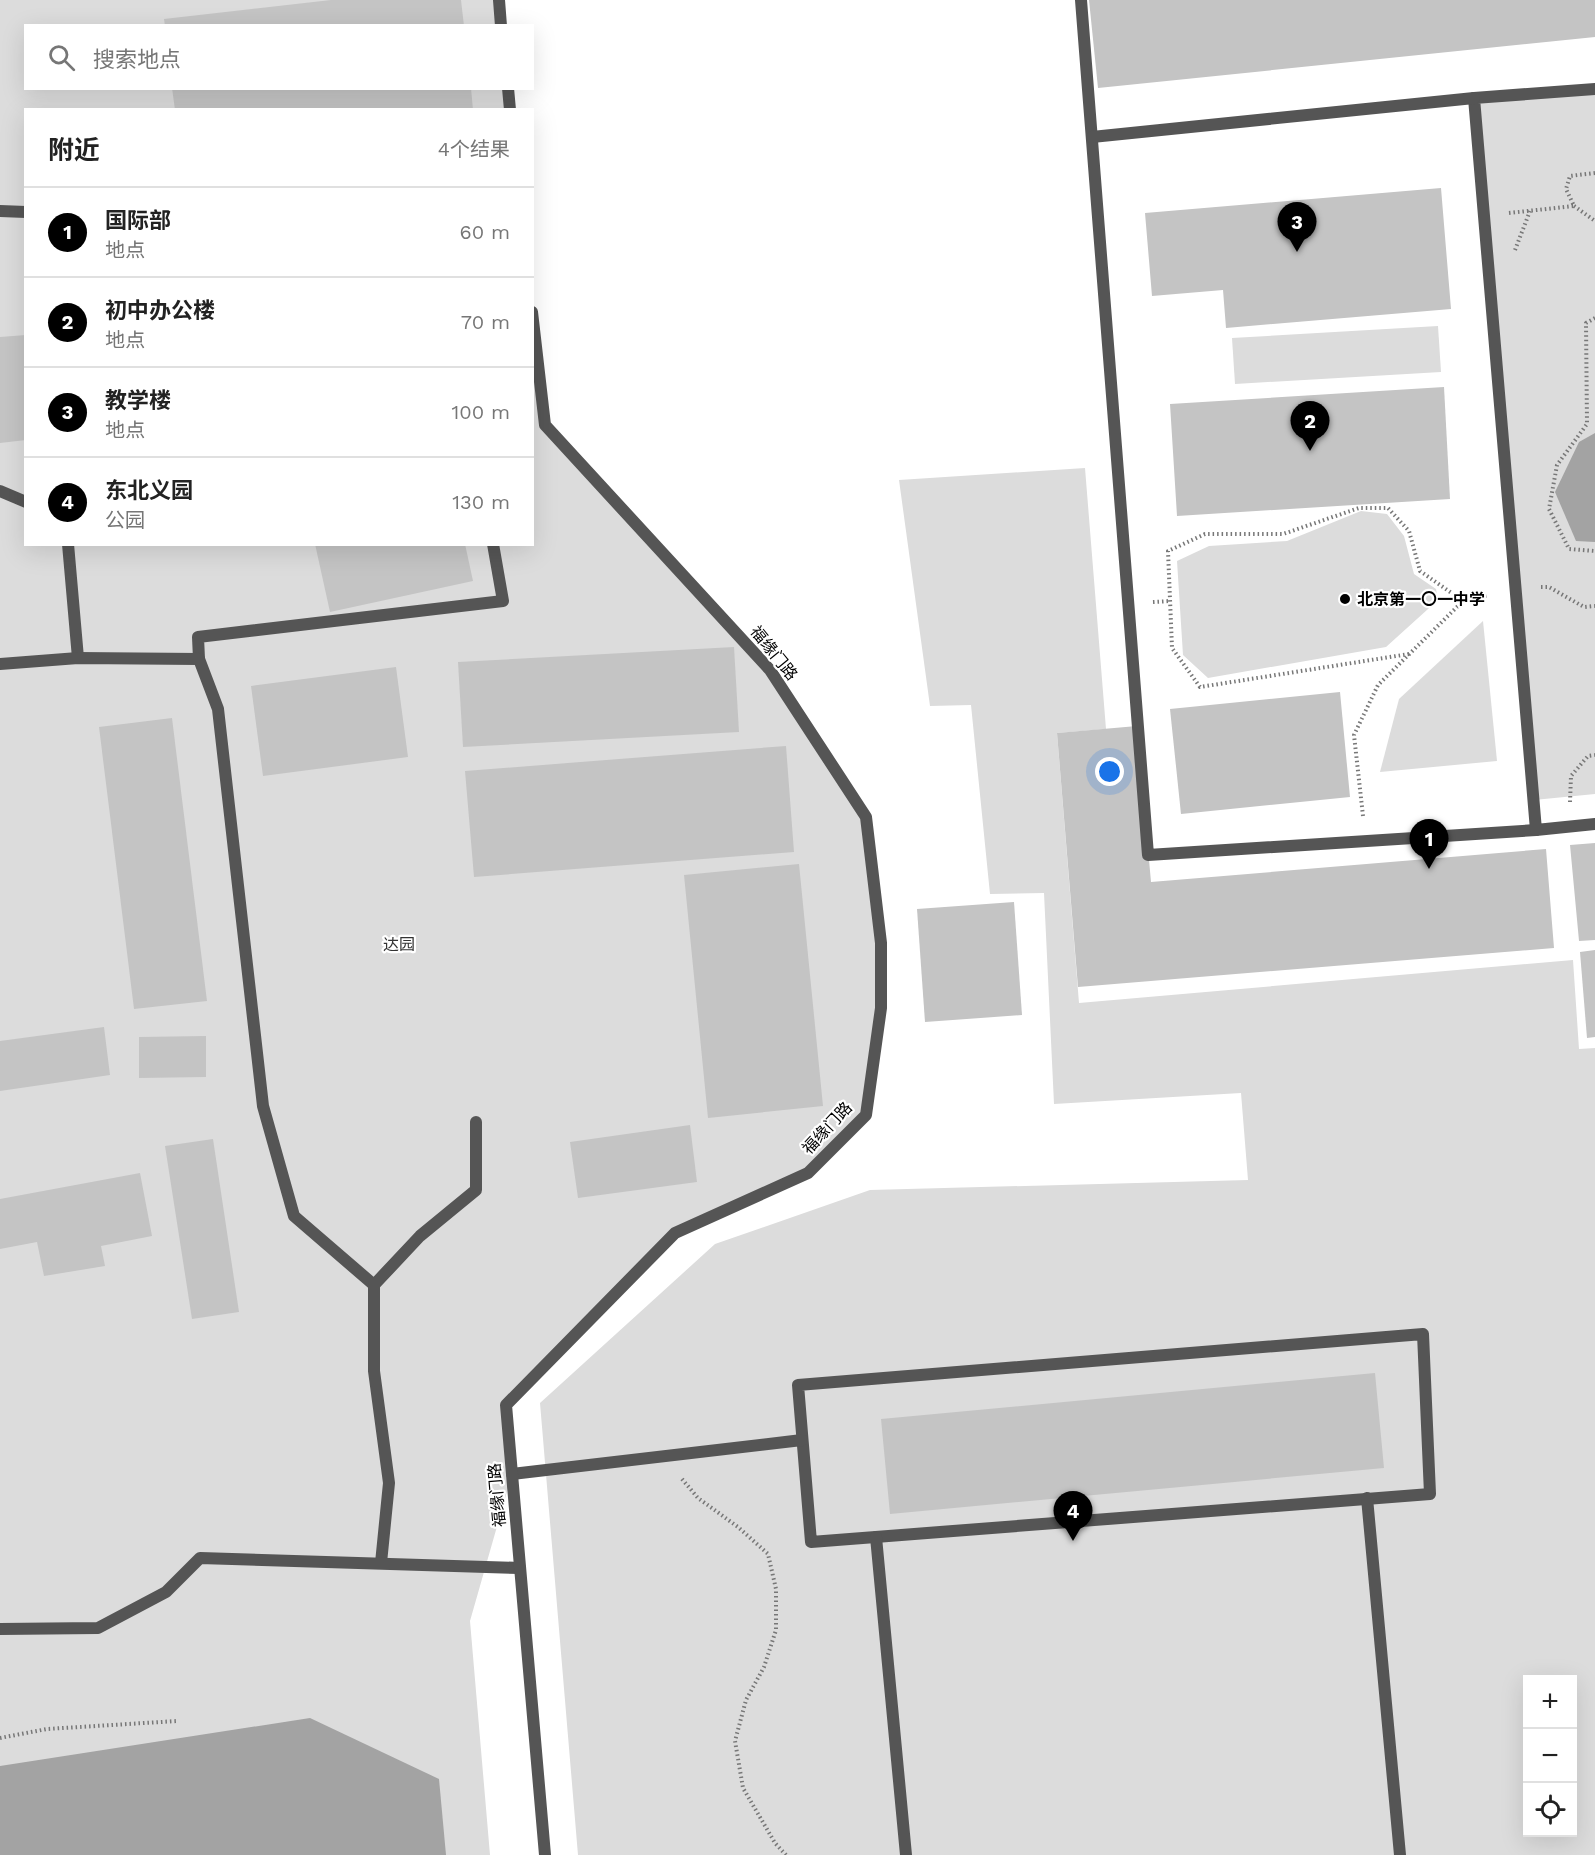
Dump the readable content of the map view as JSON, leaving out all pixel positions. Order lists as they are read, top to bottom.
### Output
{
  "streets": {
    "street": ["福缘门路"]
  },
  "parks": ["达园"],
  "places": ["北京第一〇一中学"],
  "page": {
    "search": "搜索地点",
    "heading": ["附近", "4个结果"],
    "list": [
      {
        "mark": "1",
        "name": "国际部",
        "note": "地点",
        "value": "60 m"
      },
      {
        "mark": "2",
        "name": "初中办公楼",
        "note": "地点",
        "value": "70 m"
      },
      {
        "mark": "3",
        "name": "教学楼",
        "note": "地点",
        "value": "100 m"
      },
      {
        "mark": "4",
        "name": "东北义园",
        "note": "公园",
        "value": "130 m"
      }
    ],
    "pins": [
      "3",
      "2",
      "1",
      "4"
    ],
    "map_buttons": ["+", "−"]
  }
}
